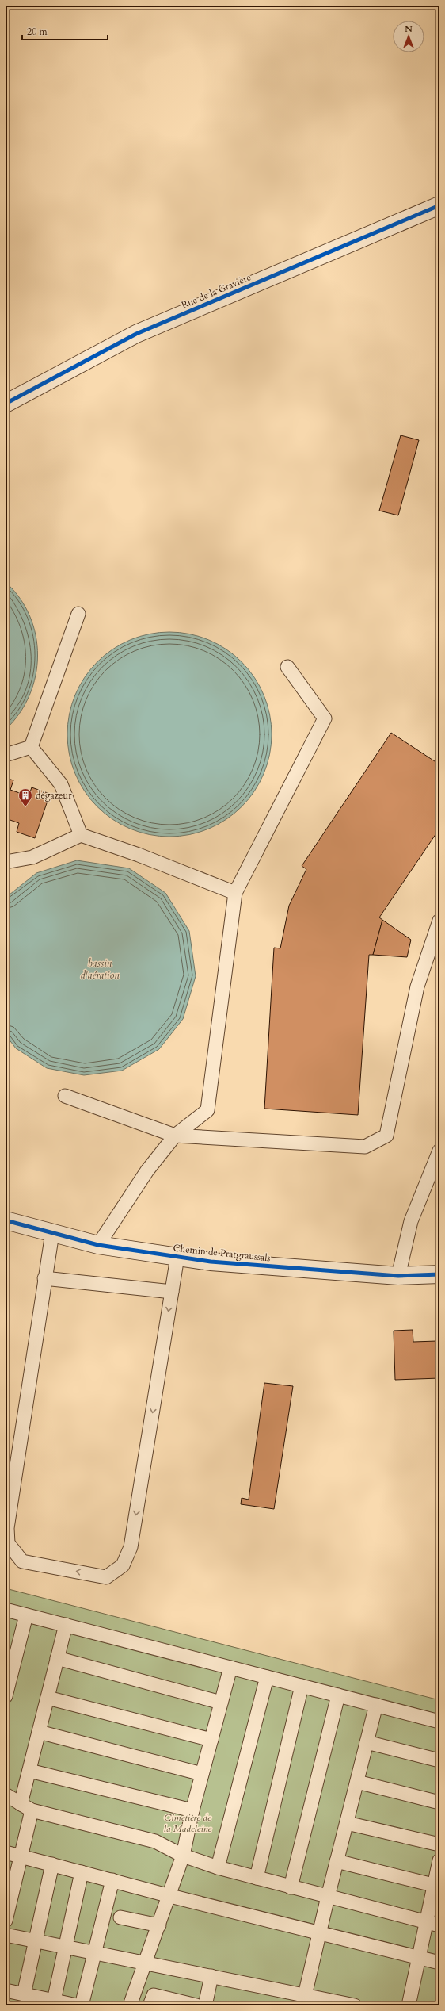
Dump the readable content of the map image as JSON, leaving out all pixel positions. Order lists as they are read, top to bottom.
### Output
{
  "streets": {
    "street": ["Rue de la Gravière", "Chemin de Pratgraussals"]
  },
  "water": ["bassin d'aération"],
  "parks": ["Cimetière de la Madeleine"],
  "places": {
    "building": ["dégazeur"]
  },
  "scale_bar": "20 m",
  "north": "top"
}
